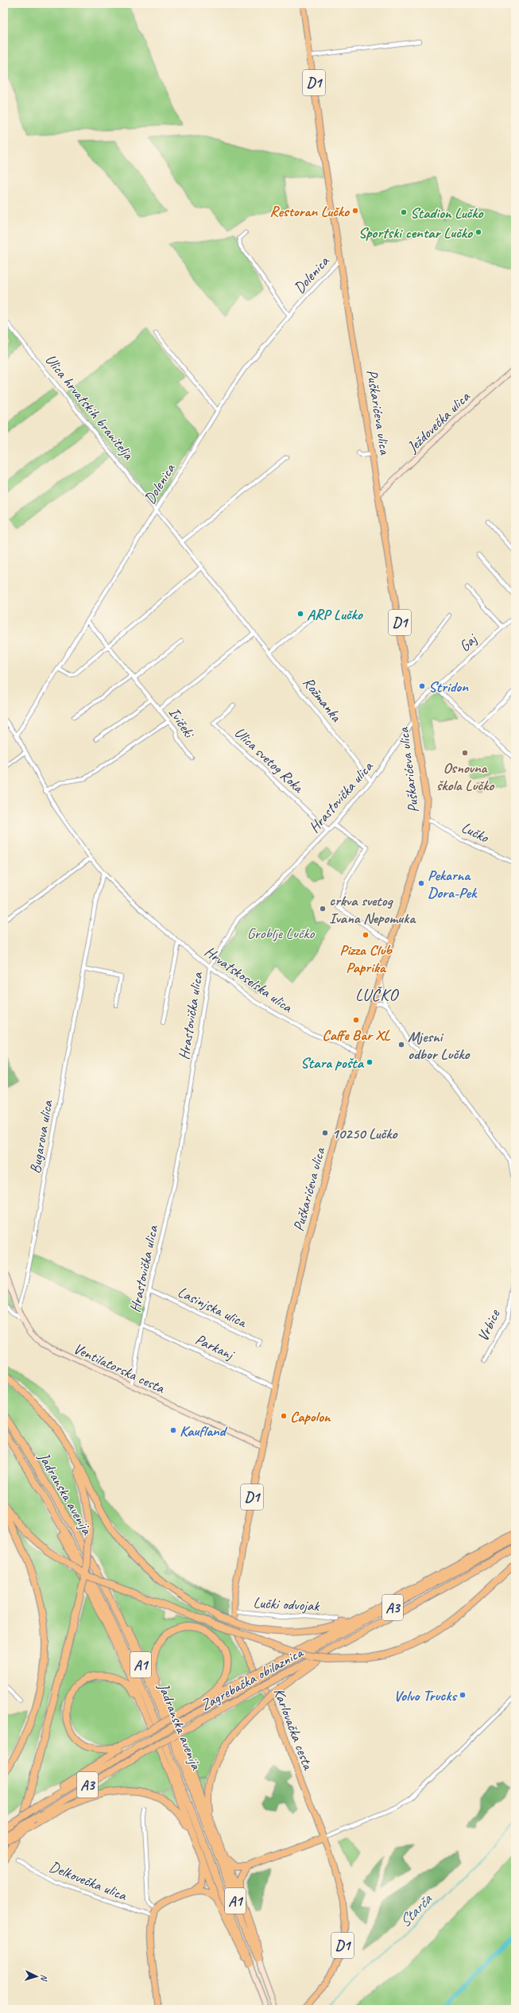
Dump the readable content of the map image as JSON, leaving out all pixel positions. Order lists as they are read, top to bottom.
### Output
{
  "streets": {
    "highway": [
      "Jadranska avenija",
      "A3",
      "A1",
      "Zagrebačka obilaznica"
    ],
    "main road": [
      "D1",
      "Puškarićeva ulica",
      "Ježdovečka ulica",
      "Ventilatorska cesta",
      "Karlovačka cesta"
    ],
    "street": [
      "Dolenica",
      "Ulica hrvatskih branitelja",
      "Gaj",
      "Rožmanka",
      "Ivičeki",
      "Ulica svetog Roka",
      "Hrastovička ulica",
      "Lučko",
      "Hrvatskoselska ulica",
      "Bugarova ulica",
      "Lasinjska ulica",
      "Vrbice",
      "Parkanj",
      "Lučki odvojak",
      "Delkovečka ulica"
    ]
  },
  "crossings": [
    ["D1", "Puškarićeva ulica"],
    ["Dolenica", "Ulica hrvatskih branitelja"],
    ["Dolenica", "Puškarićeva ulica"],
    ["Dolenica", "Rožmanka"],
    ["Dolenica", "Ivičeki"],
    ["Dolenica", "Hrvatskoselska ulica"],
    ["Ulica hrvatskih branitelja", "Rožmanka"],
    ["Puškarićeva ulica", "Ježdovečka ulica"],
    ["Puškarićeva ulica", "Gaj"],
    ["Puškarićeva ulica", "Hrastovička ulica"],
    ["Puškarićeva ulica", "Lučko"],
    ["Puškarićeva ulica", "Hrvatskoselska ulica"],
    ["Puškarićeva ulica", "Parkanj"],
    ["Puškarićeva ulica", "Ventilatorska cesta"],
    ["Puškarićeva ulica", "Lučki odvojak"],
    ["Puškarićeva ulica", "Karlovačka cesta"],
    ["Rožmanka", "Hrastovička ulica"],
    ["Ulica svetog Roka", "Hrastovička ulica"],
    ["Hrastovička ulica", "Hrvatskoselska ulica"],
    ["Hrastovička ulica", "Lasinjska ulica"],
    ["Hrastovička ulica", "Parkanj"],
    ["Hrastovička ulica", "Ventilatorska cesta"],
    ["Hrvatskoselska ulica", "Bugarova ulica"],
    ["Bugarova ulica", "Ventilatorska cesta"],
    ["Lučki odvojak", "Karlovačka cesta"]
  ],
  "districts": ["LUČKO"],
  "water": ["Starča"],
  "parks": ["Groblje Lučko"],
  "places": [
    "Restoran Lučko",
    "Stadion Lučko",
    "Sportski centar Lučko",
    "ARP Lučko",
    "Stridon",
    "Osnovna škola Lučko",
    "Pekarna Dora-Pek",
    "crkva svetog Ivana Nepomuka",
    "Pizza Club Paprika",
    "Caffe Bar XL",
    "Mjesni odbor Lučko",
    "Stara pošta",
    "10250 Lučko",
    "Capolon",
    "Kaufland",
    "Volvo Trucks"
  ],
  "north": "right"
}
